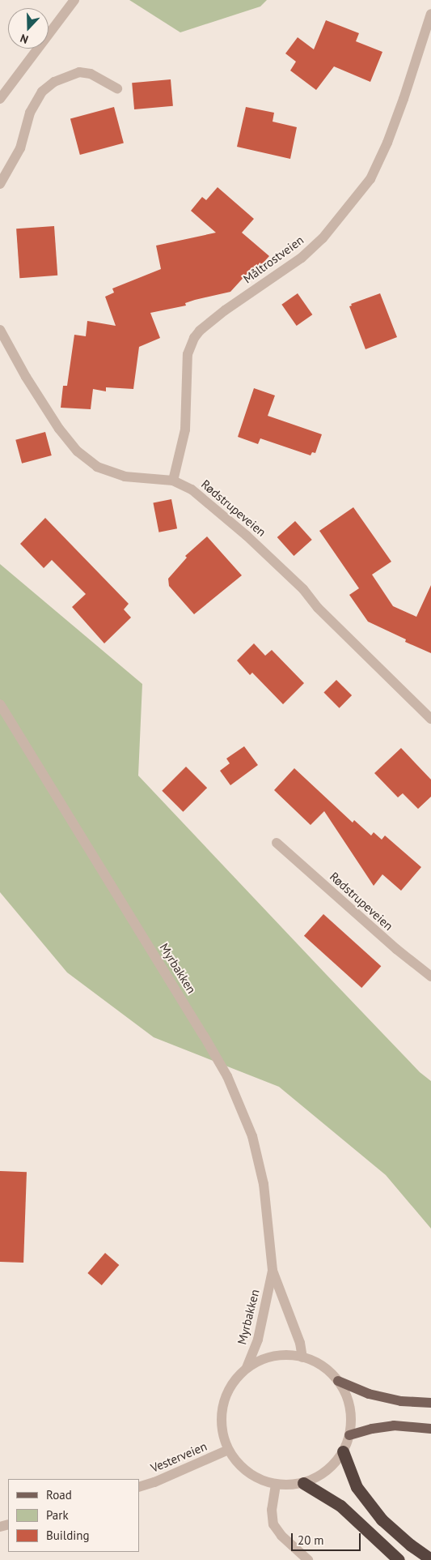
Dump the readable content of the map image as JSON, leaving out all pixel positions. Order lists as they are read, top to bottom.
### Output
{
  "streets": {
    "street": [
      "Måltrostveien",
      "Rødstrupeveien",
      "Myrbakken",
      "Vesterveien"
    ]
  },
  "crossings": [
    ["Måltrostveien", "Rødstrupeveien"],
    ["Myrbakken", "Vesterveien"]
  ],
  "legend": ["Road", "Park", "Building"],
  "scale_bar": "20 m",
  "north": "bottom"
}
